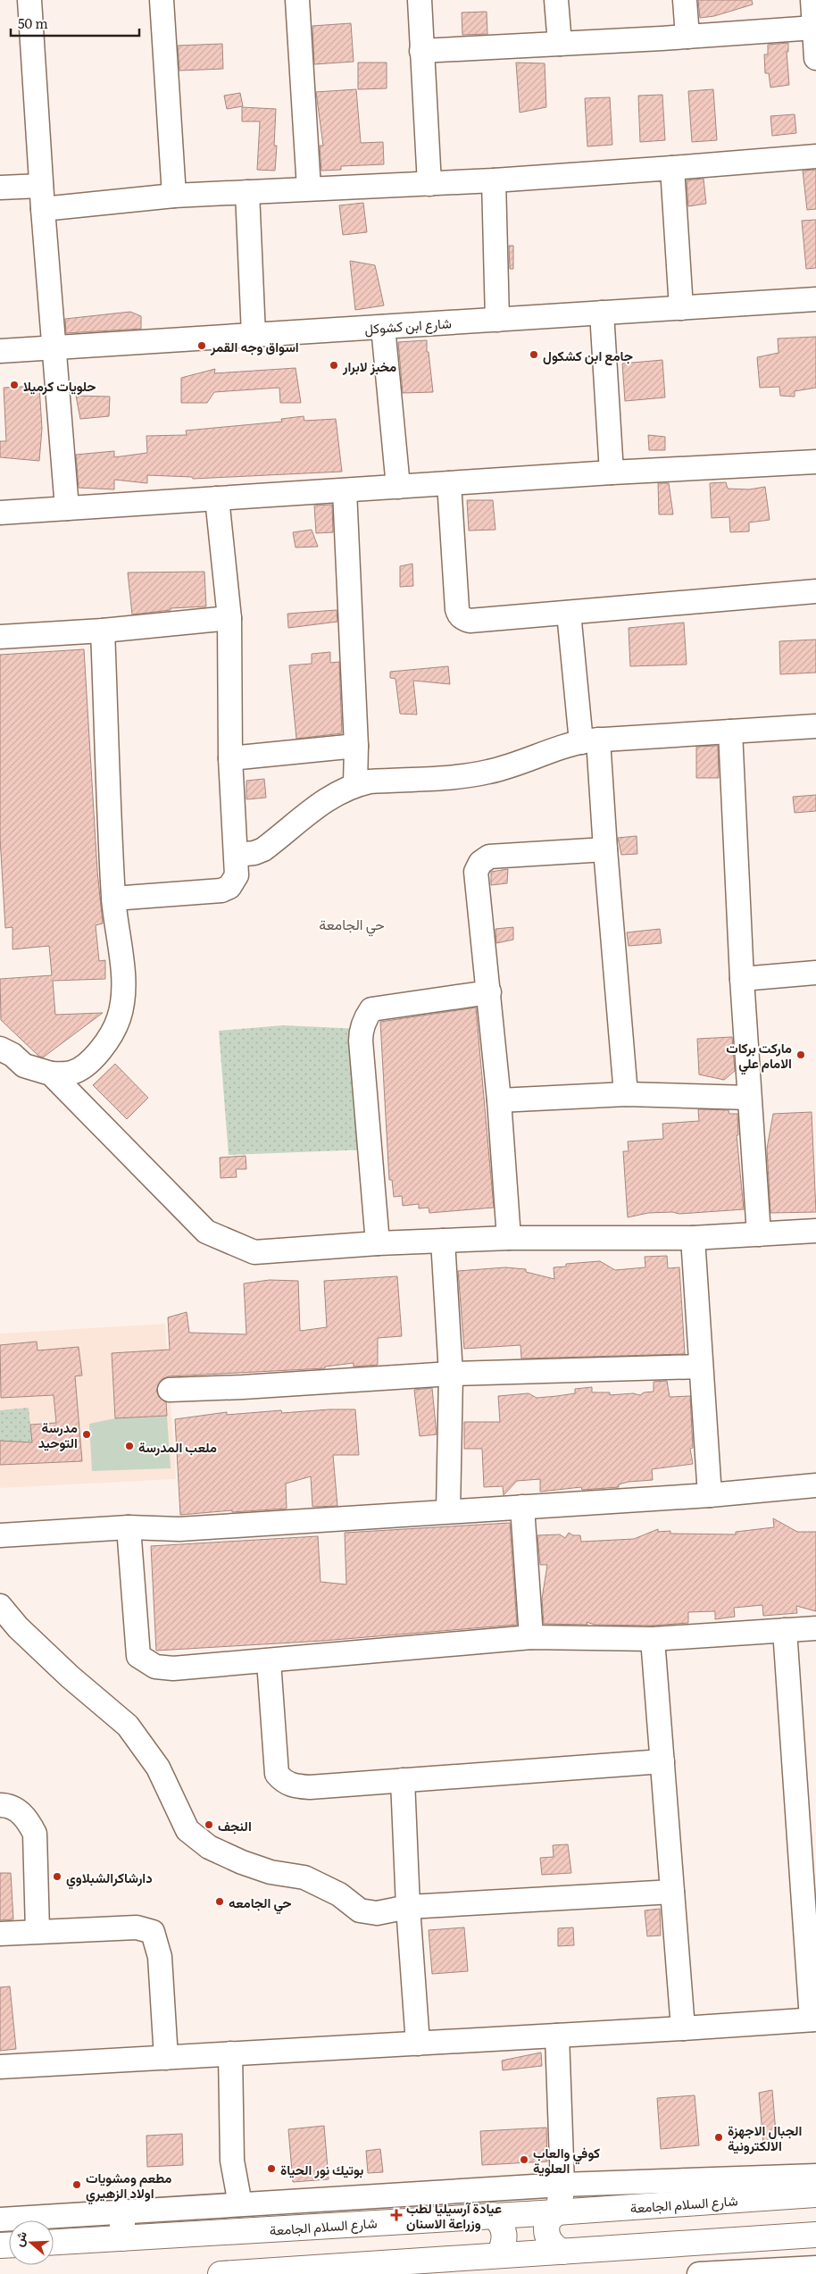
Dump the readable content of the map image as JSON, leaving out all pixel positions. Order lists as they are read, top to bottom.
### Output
{
  "streets": {
    "main road": ["شارع السلام الجامعة"],
    "street": ["شارع ابن كشوكل"]
  },
  "districts": ["حي الجامعة"],
  "places": {
    "other": [
      "اسواق وجه القمر",
      "جامع ابن كشكول",
      "مخبز لابرار",
      "حلويات كرميلا",
      "ماركت بركات الامام علي",
      "مدرسة التوحيد",
      "ملعب المدرسة",
      "النجف",
      "دارشاكرالشبلاوي",
      "حي الجامعه",
      "الجبال الاجهزة الالكترونية",
      "كوفي والعاب العلوية",
      "بوتيك نور الحياة",
      "مطعم ومشويات اولاد الزهيري"
    ],
    "health": ["عيادة آرسيليا لطب وزراعة الاسنان"]
  },
  "scale_bar": "50 m",
  "north": "left"
}
